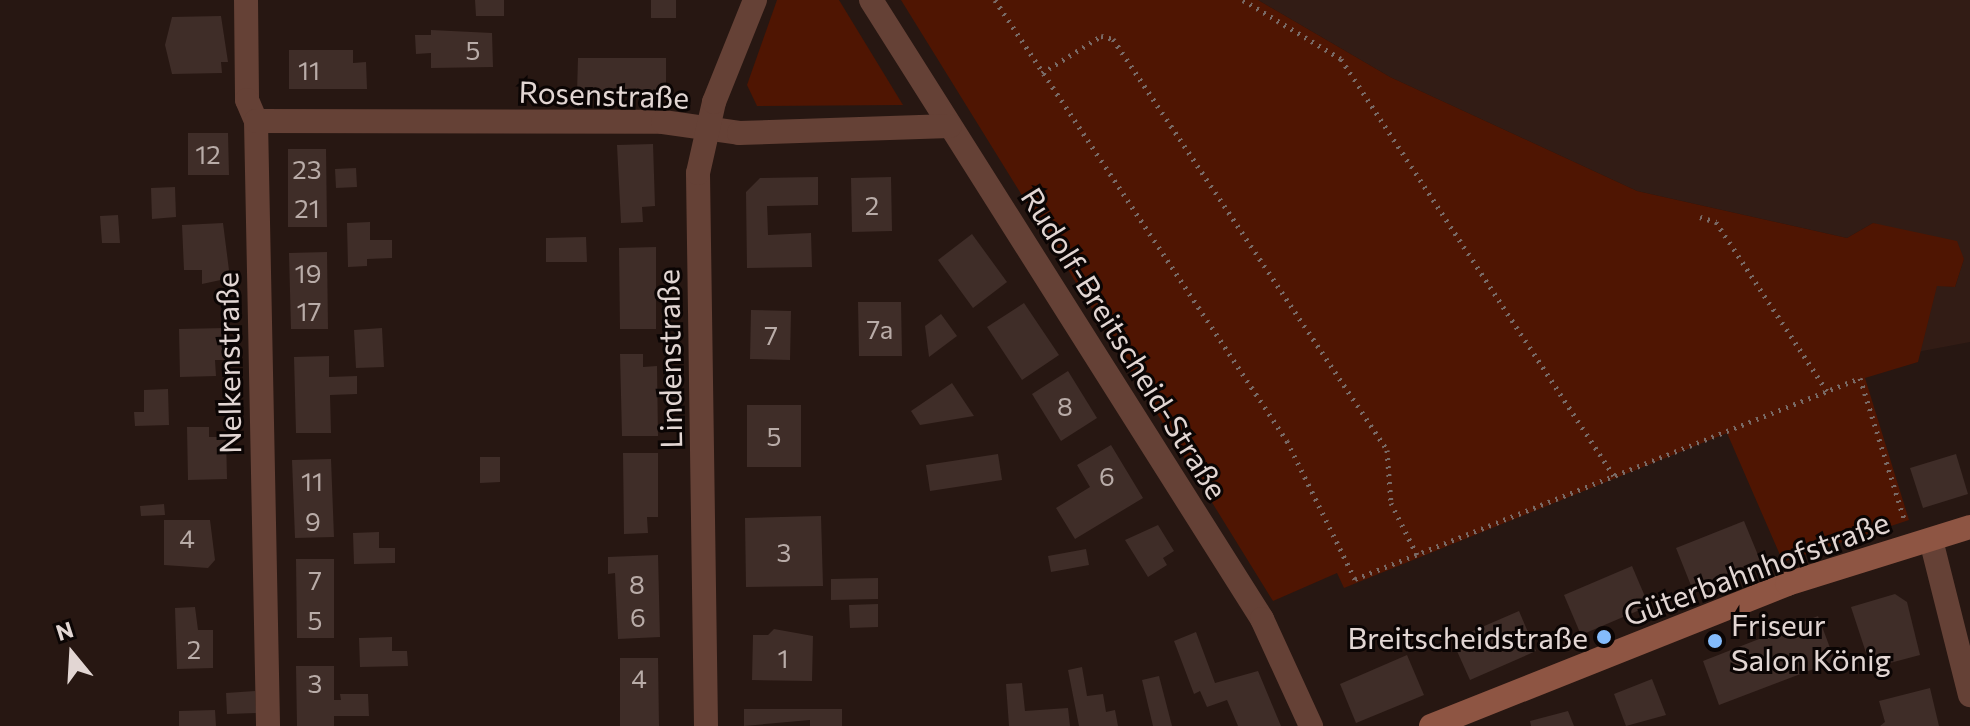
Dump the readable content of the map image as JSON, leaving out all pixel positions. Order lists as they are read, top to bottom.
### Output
{
  "streets": {
    "street": [
      "Rosenstraße",
      "Rudolf-Breitscheid-Straße",
      "Lindenstraße",
      "Nelkenstraße",
      "Güterbahnhofstraße"
    ]
  },
  "crossings": [
    ["Rosenstraße", "Rudolf-Breitscheid-Straße"],
    ["Rosenstraße", "Lindenstraße"],
    ["Rosenstraße", "Nelkenstraße"]
  ],
  "places": ["Breitscheidstraße", "Friseur Salon König"],
  "house_numbers": [
    "5",
    "11",
    "12",
    "23",
    "2",
    "21",
    "19",
    "17",
    "7a",
    "7",
    "8",
    "5",
    "6",
    "11",
    "9",
    "4",
    "3",
    "7",
    "8",
    "6",
    "5",
    "2",
    "1",
    "4",
    "3"
  ],
  "north": "top"
}
